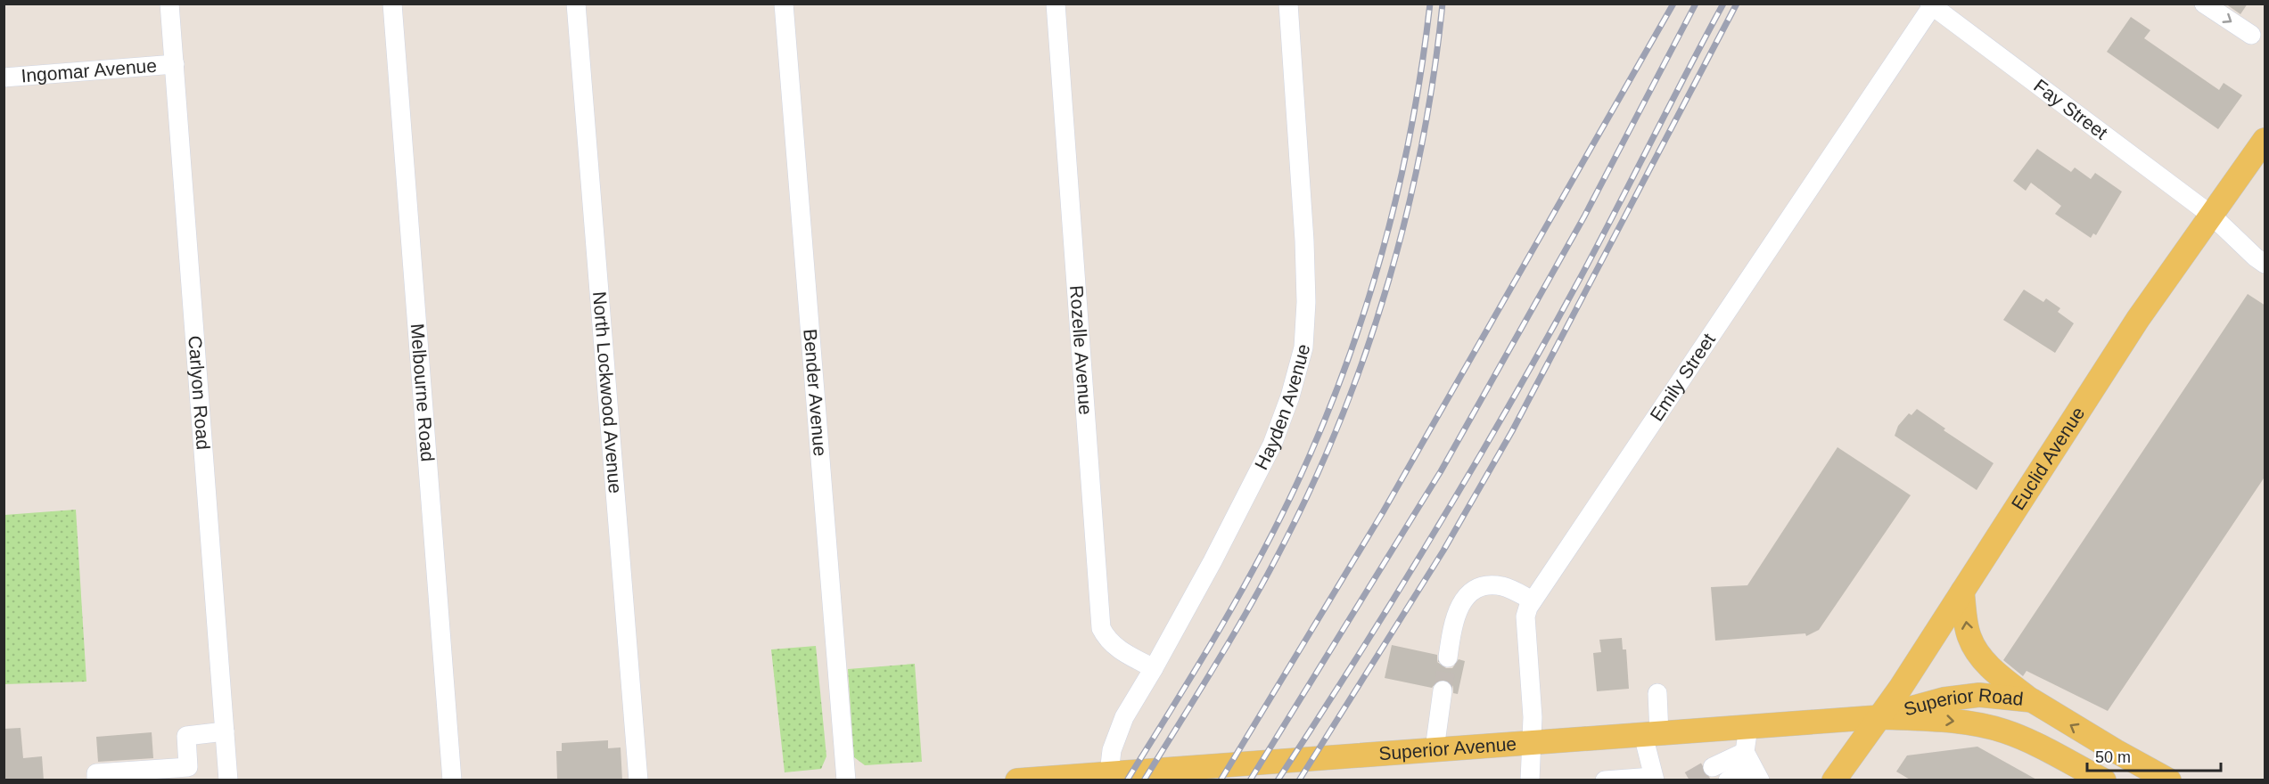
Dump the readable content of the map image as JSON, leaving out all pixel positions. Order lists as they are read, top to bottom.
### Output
{
  "streets": {
    "main road": ["Euclid Avenue", "Superior Road", "Superior Avenue"],
    "street": [
      "Ingomar Avenue",
      "Fay Street",
      "Rozelle Avenue",
      "Emily Street",
      "Carlyon Road",
      "Melbourne Road",
      "North Lockwood Avenue",
      "Bender Avenue",
      "Hayden Avenue"
    ]
  },
  "crossings": [
    ["Ingomar Avenue", "Carlyon Road"],
    ["Fay Street", "Emily Street"],
    ["Fay Street", "Euclid Avenue"],
    ["Rozelle Avenue", "Hayden Avenue"],
    ["Emily Street", "Superior Avenue"],
    ["Hayden Avenue", "Superior Avenue"],
    ["Euclid Avenue", "Superior Road"],
    ["Euclid Avenue", "Superior Avenue"],
    ["Superior Road", "Superior Avenue"]
  ],
  "scale_bar": "50 m"
}
